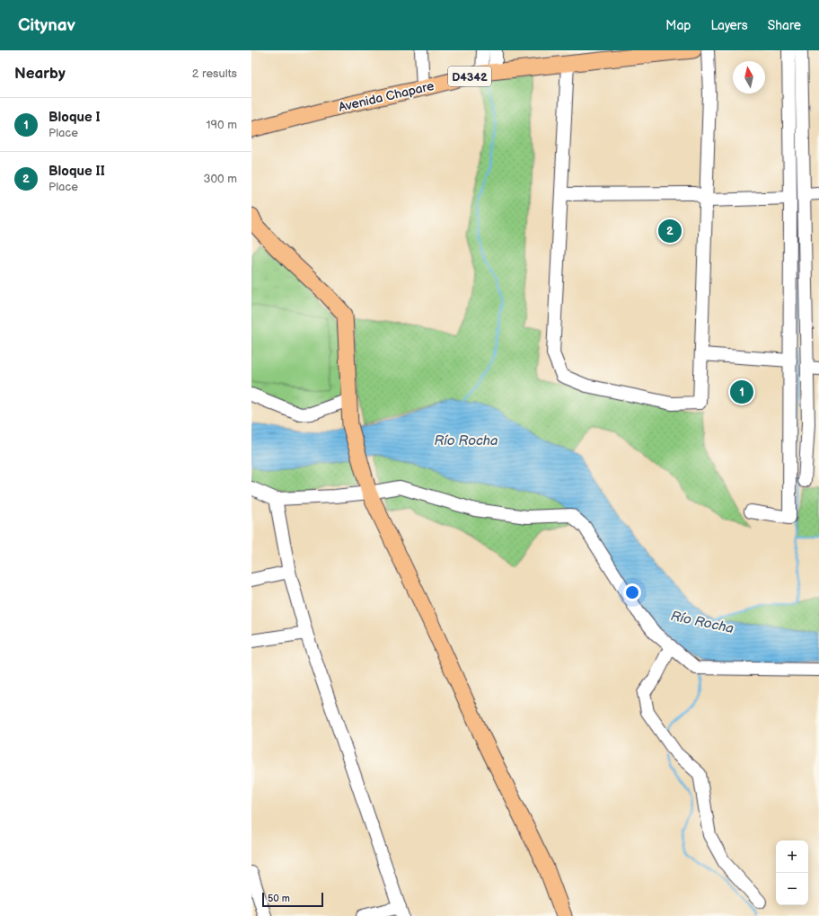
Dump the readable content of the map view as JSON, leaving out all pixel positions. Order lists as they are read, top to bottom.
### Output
{
  "streets": {
    "main road": ["D4342", "Avenida Chapare"]
  },
  "water": ["Río Rocha"],
  "scale_bar": "50 m",
  "north": "top",
  "page": {
    "header": "Citynav",
    "nav": ["Map", "Layers", "Share"],
    "heading": ["Nearby", "2 results"],
    "list": [
      {
        "mark": "1",
        "name": "Bloque I",
        "note": "Place",
        "value": "190 m"
      },
      {
        "mark": "2",
        "name": "Bloque II",
        "note": "Place",
        "value": "300 m"
      }
    ],
    "pins": ["2", "1"],
    "map_buttons": ["+", "−"],
    "scale": "50 m"
  }
}
